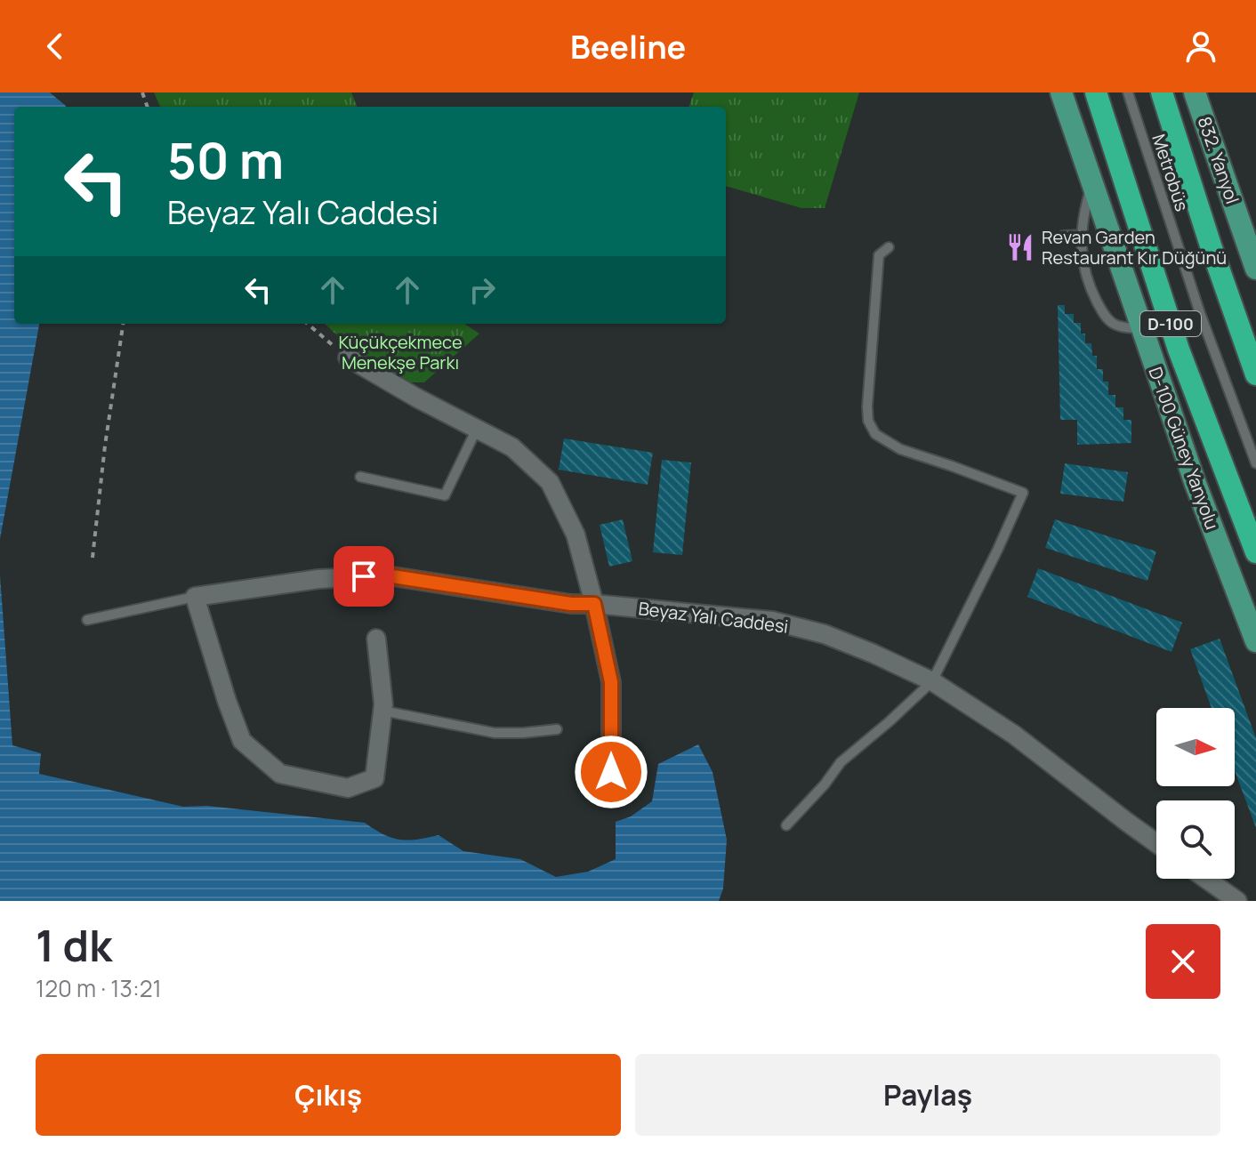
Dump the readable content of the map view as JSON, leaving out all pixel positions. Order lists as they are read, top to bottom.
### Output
{
  "streets": {
    "highway": ["D-100"],
    "main road": ["832. Yanyol", "D-100 Güney Yanyolu"],
    "street": ["Beyaz Yalı Caddesi"],
    "lane": ["Metrobüs"]
  },
  "parks": ["Küçükçekmece Menekşe Parkı"],
  "places": {
    "restaurant": ["Revan Garden Restaurant Kır Düğünü"]
  },
  "north": "right",
  "page": {
    "header": "Beeline",
    "turn": ["50 m", "Beyaz Yalı Caddesi"],
    "heading": ["1 dk", "120 m · 13:21"],
    "buttons": ["Çıkış", "Paylaş"]
  }
}
